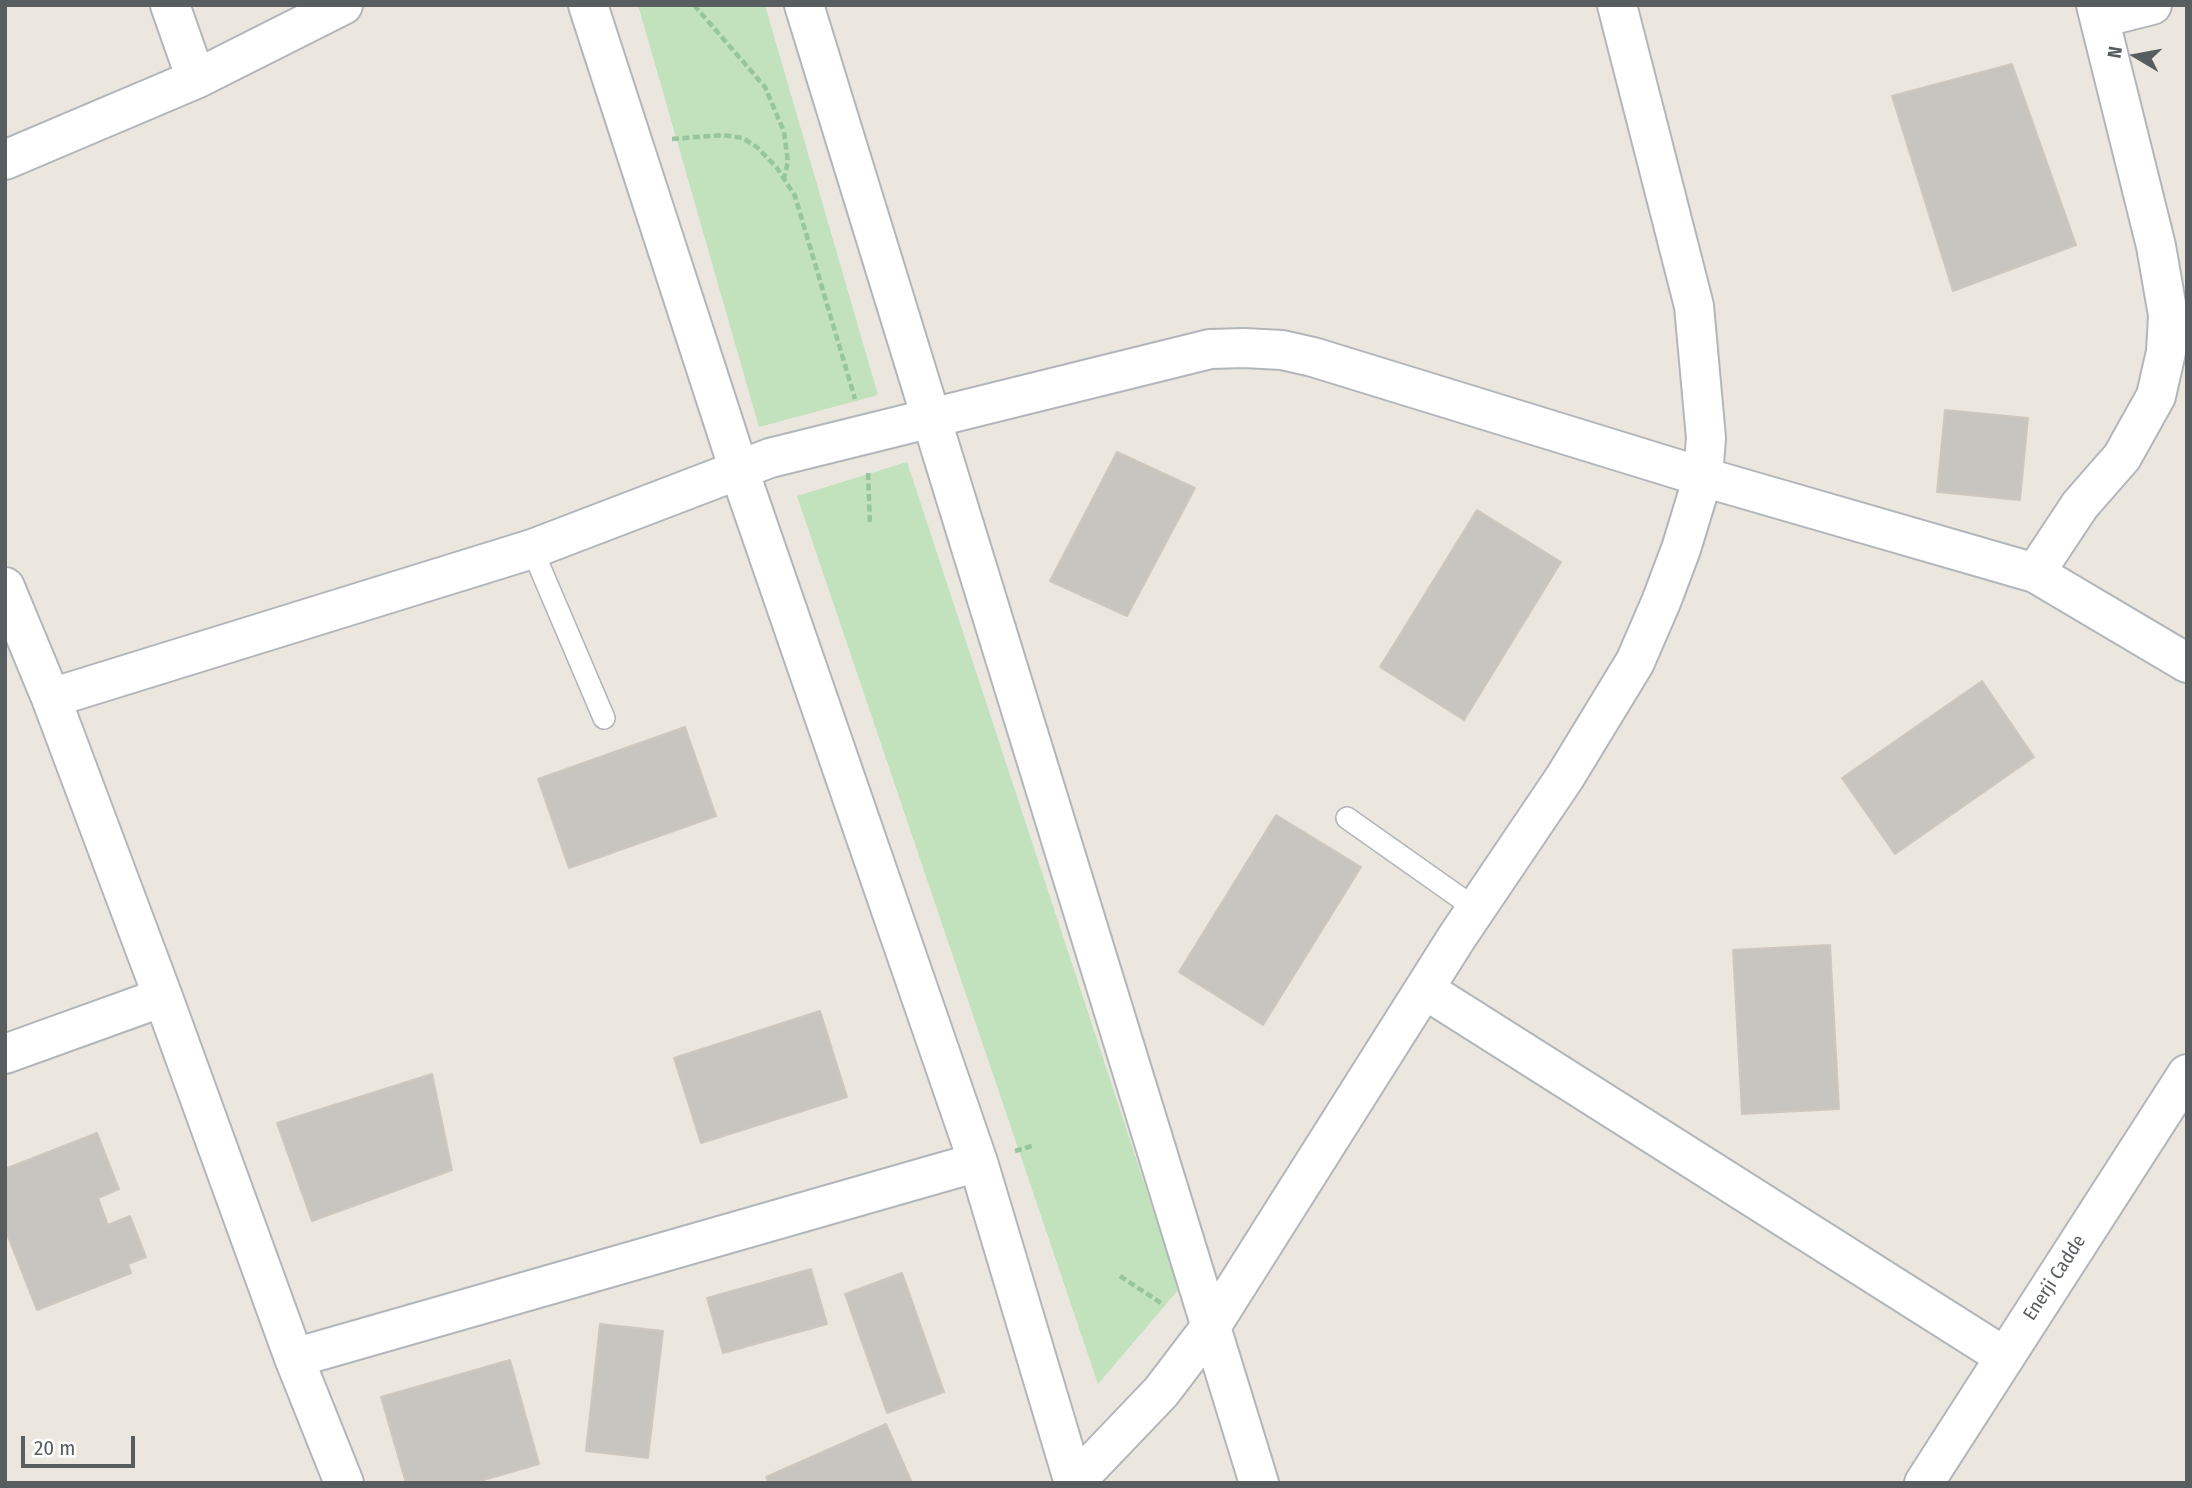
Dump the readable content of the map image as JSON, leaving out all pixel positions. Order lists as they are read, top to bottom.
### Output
{
  "streets": {
    "street": ["Enerji Cadde"]
  },
  "scale_bar": "20 m",
  "north": "left"
}
